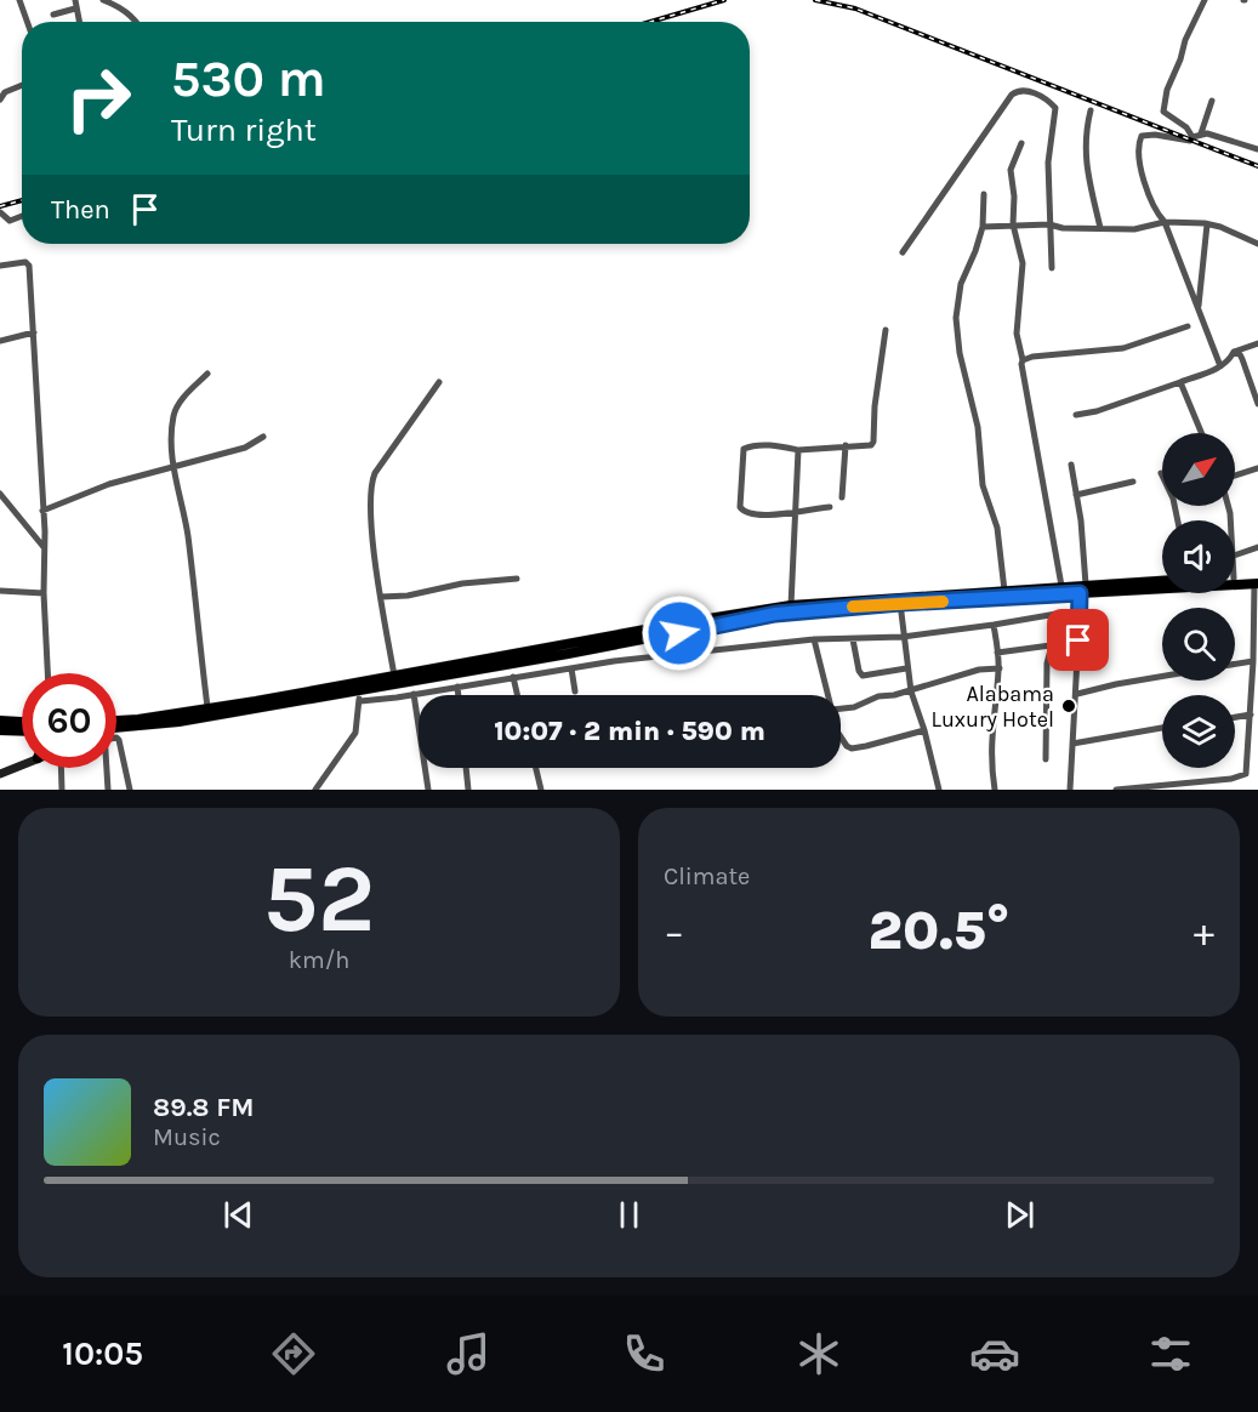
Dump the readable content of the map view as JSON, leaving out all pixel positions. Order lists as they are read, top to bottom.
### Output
{
  "places": ["Alabama Luxury Hotel"],
  "north": "top right",
  "page": {
    "turn": ["530 m", "Turn right"],
    "then": "Then",
    "limit": "60",
    "trip": "10:07 · 2 min · 590 m",
    "tile": [
      ["52", "km/h"],
      "Climate"
    ],
    "heat": ["−", "20.5°", "+"],
    "song": ["89.8 FM", "Music"],
    "tabs": "10:05"
  }
}
